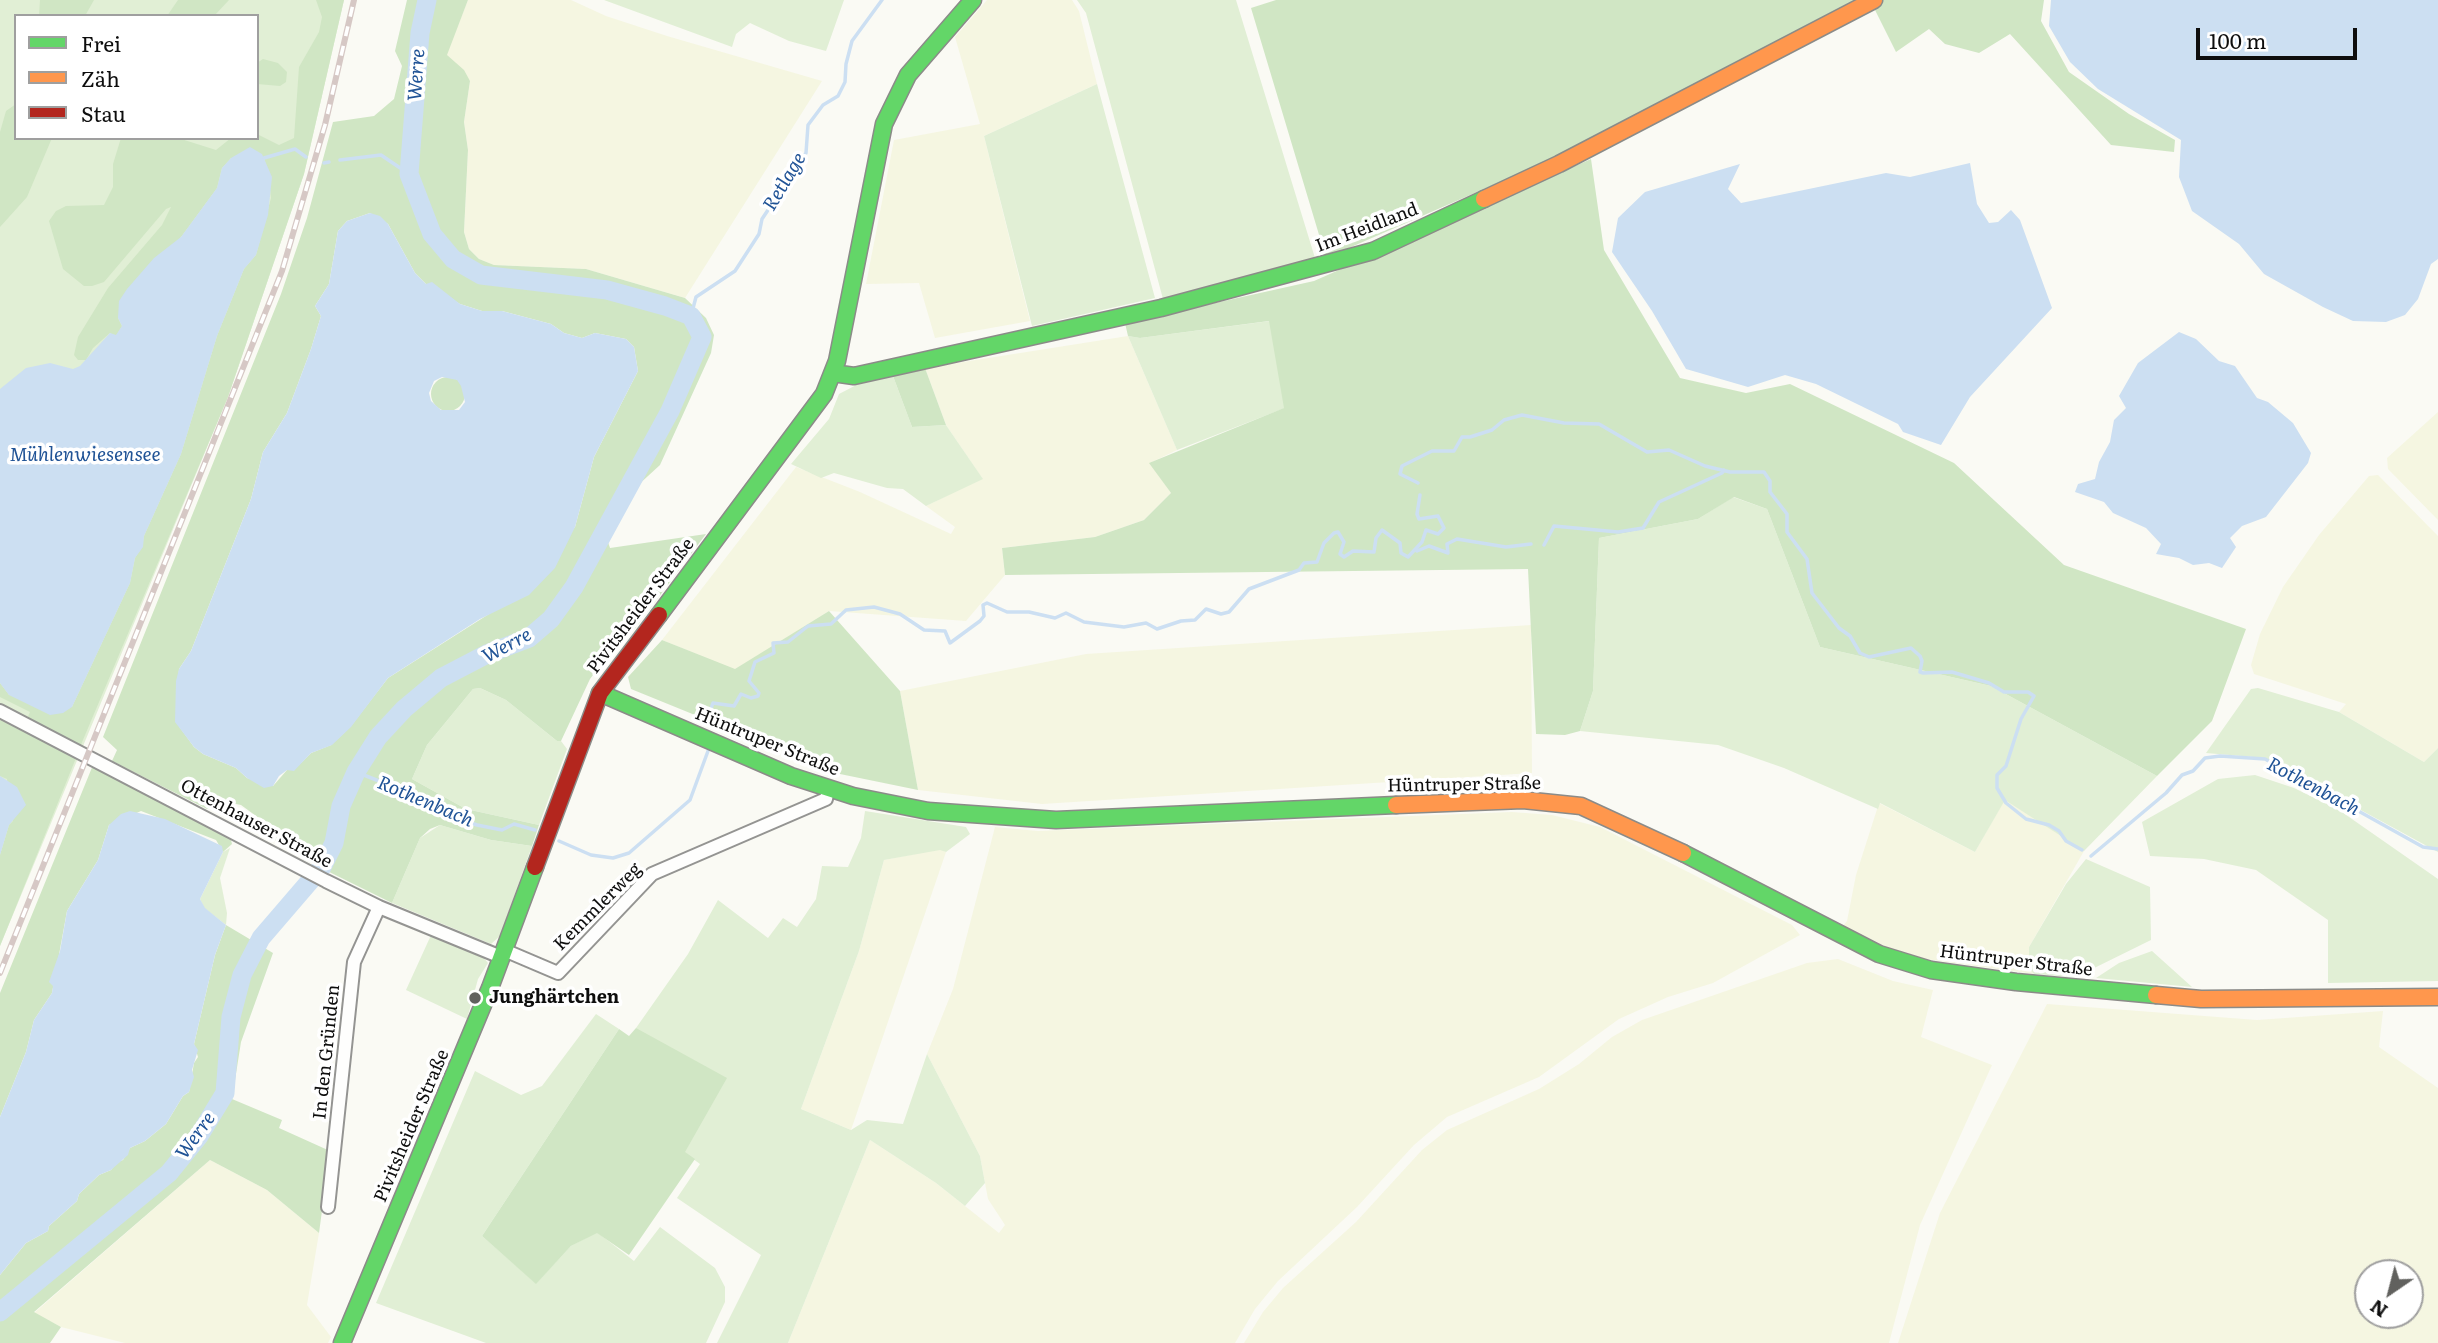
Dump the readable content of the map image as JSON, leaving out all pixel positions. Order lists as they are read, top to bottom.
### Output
{
  "streets": {
    "street": [
      "Im Heidland",
      "Pivitsheider Straße",
      "Hüntruper Straße",
      "Ottenhauser Straße",
      "Kemmlerweg",
      "In den Gründen"
    ]
  },
  "crossings": [
    ["Im Heidland", "Pivitsheider Straße"],
    ["Pivitsheider Straße", "Hüntruper Straße"],
    ["Pivitsheider Straße", "Ottenhauser Straße"],
    ["Pivitsheider Straße", "Kemmlerweg"],
    ["Hüntruper Straße", "Kemmlerweg"],
    ["Ottenhauser Straße", "Kemmlerweg"],
    ["Ottenhauser Straße", "In den Gründen"]
  ],
  "water": [
    "Werre",
    "Retlage",
    "Mühlenwiesensee",
    "Rothenbach"
  ],
  "places": ["Junghärtchen"],
  "legend": ["Frei", "Zäh", "Stau"],
  "scale_bar": "100 m",
  "north": "bottom left"
}
